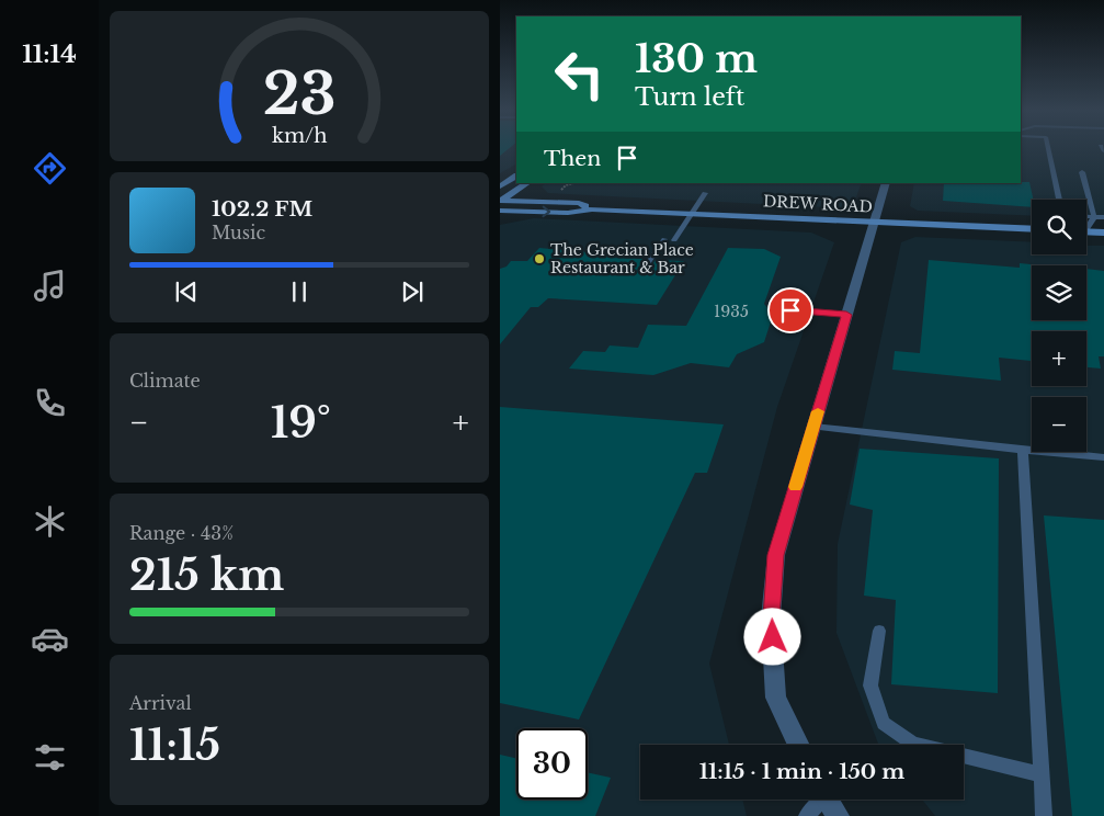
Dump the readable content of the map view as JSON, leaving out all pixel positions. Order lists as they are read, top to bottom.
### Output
{
  "streets": {
    "street": ["DREW ROAD"]
  },
  "places": ["The Grecian Place Restaurant & Bar"],
  "house_numbers": ["1935"],
  "page": {
    "tabs": "11:14",
    "turn": ["130 m", "Turn left"],
    "then": "Then",
    "song": ["102.2 FM", "Music"],
    "map_buttons": ["+", "−"],
    "tile": [
      "Climate",
      ["Range · 43%", "215 km"],
      ["Arrival", "11:15"]
    ],
    "heat": ["−", "19°", "+"],
    "limit": "30",
    "trip": "11:15 · 1 min · 150 m",
    "gauge": ["23", "km/h"]
  }
}
